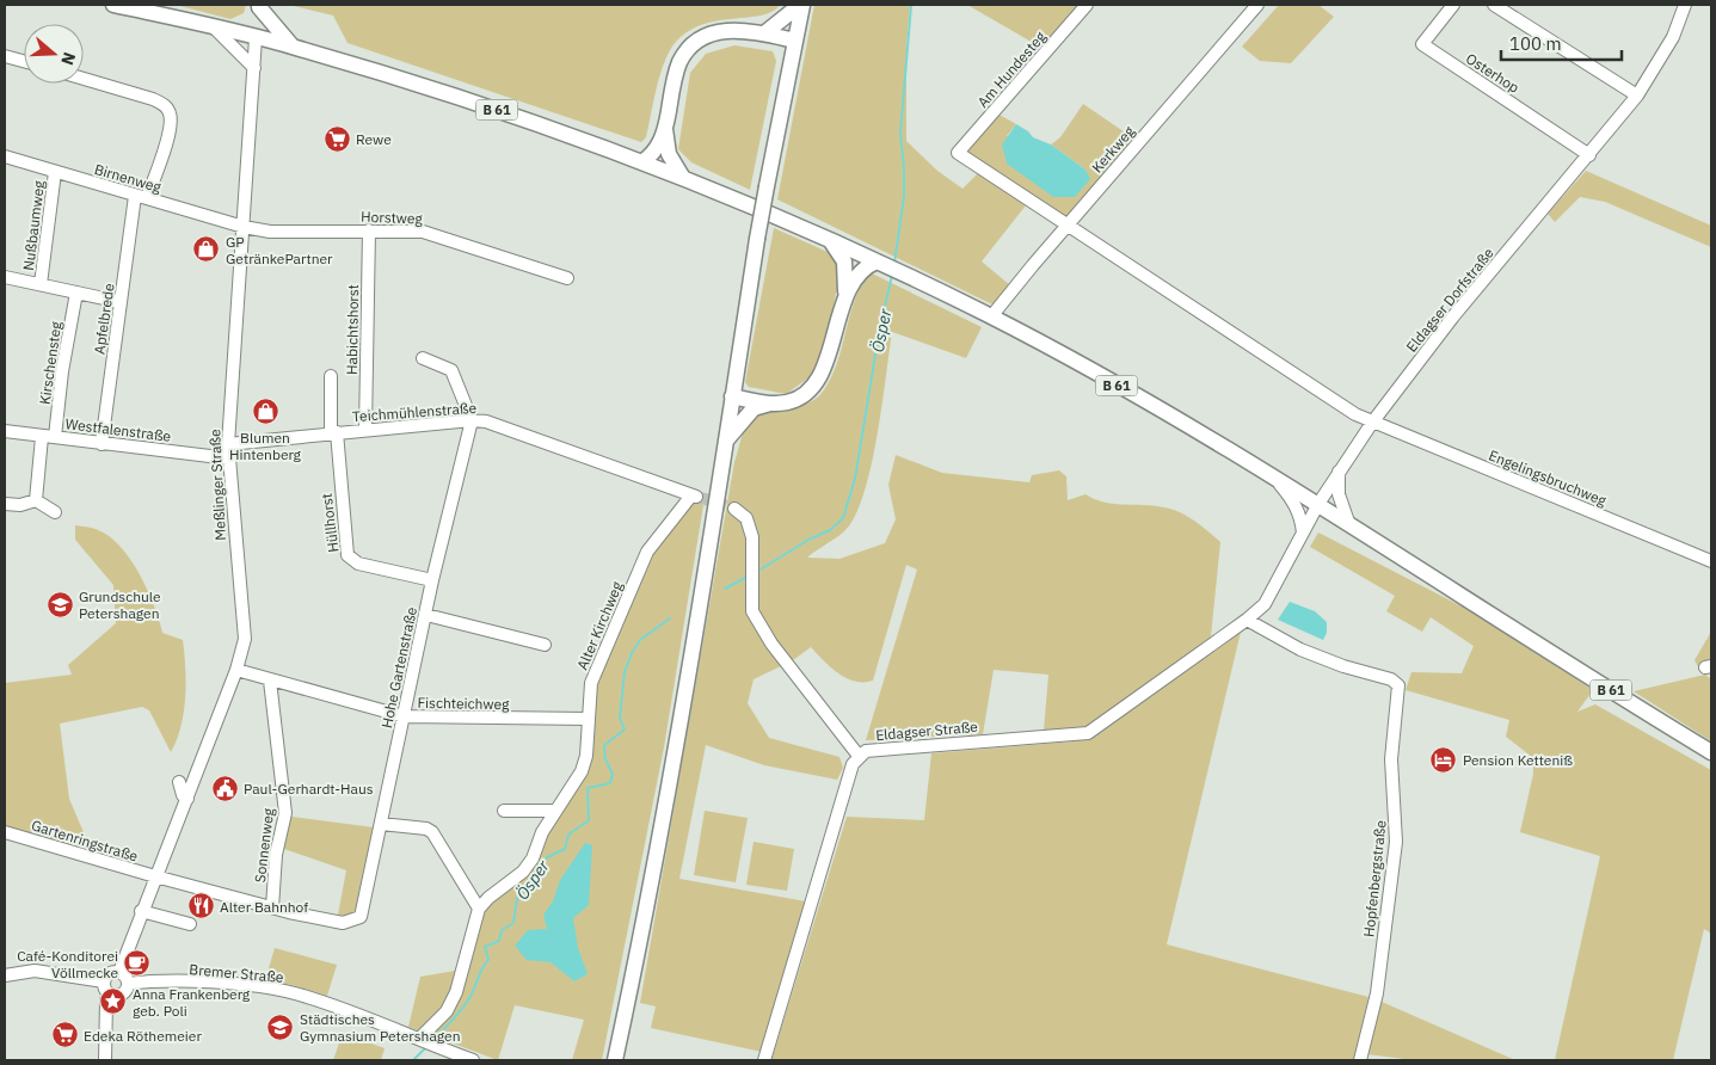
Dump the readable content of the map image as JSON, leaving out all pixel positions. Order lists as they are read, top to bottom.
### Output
{
  "streets": {
    "main road": ["B 61"],
    "street": [
      "Am Hundesteg",
      "Osterhop",
      "Kerkweg",
      "Birnenweg",
      "Horstweg",
      "Nußbaumweg",
      "Eldagser Dorfstraße",
      "Apfelbrede",
      "Habichtshorst",
      "Kirschensteg",
      "Teichmühlenstraße",
      "Westfalenstraße",
      "Engelingsbruchweg",
      "Meßlinger Straße",
      "Hüllhorst",
      "Alter Kirchweg",
      "Hohe Gartenstraße",
      "Fischteichweg",
      "Eldagser Straße",
      "Gartenringstraße",
      "Sonnenweg",
      "Hopfenbergstraße",
      "Bremer Straße"
    ]
  },
  "crossings": [
    ["Am Hundesteg", "Engelingsbruchweg"],
    ["Osterhop", "Eldagser Dorfstraße"],
    ["B 61", "Kerkweg"],
    ["B 61", "Eldagser Dorfstraße"],
    ["B 61", "Meßlinger Straße"],
    ["Kerkweg", "Engelingsbruchweg"],
    ["Birnenweg", "Horstweg"],
    ["Birnenweg", "Nußbaumweg"],
    ["Birnenweg", "Apfelbrede"],
    ["Birnenweg", "Meßlinger Straße"],
    ["Horstweg", "Habichtshorst"],
    ["Horstweg", "Meßlinger Straße"],
    ["Eldagser Dorfstraße", "Engelingsbruchweg"],
    ["Eldagser Dorfstraße", "Eldagser Straße"],
    ["Eldagser Dorfstraße", "Hopfenbergstraße"],
    ["Apfelbrede", "Westfalenstraße"],
    ["Habichtshorst", "Teichmühlenstraße"],
    ["Kirschensteg", "Westfalenstraße"],
    ["Teichmühlenstraße", "Meßlinger Straße"],
    ["Teichmühlenstraße", "Hüllhorst"],
    ["Teichmühlenstraße", "Alter Kirchweg"],
    ["Teichmühlenstraße", "Hohe Gartenstraße"],
    ["Westfalenstraße", "Meßlinger Straße"],
    ["Meßlinger Straße", "Fischteichweg"],
    ["Meßlinger Straße", "Gartenringstraße"],
    ["Hüllhorst", "Hohe Gartenstraße"],
    ["Alter Kirchweg", "Fischteichweg"],
    ["Hohe Gartenstraße", "Fischteichweg"],
    ["Hohe Gartenstraße", "Gartenringstraße"],
    ["Fischteichweg", "Sonnenweg"],
    ["Eldagser Straße", "Hopfenbergstraße"],
    ["Gartenringstraße", "Sonnenweg"]
  ],
  "water": ["Ösper"],
  "places": {
    "supermarket": ["Rewe", "Edeka Röthemeier"],
    "shop": ["GP GetränkePartner", "Blumen Hintenberg"],
    "school or university": ["Grundschule Petershagen", "Städtisches Gymnasium Petershagen"],
    "hotel": ["Pension Ketteniß"],
    "public building": ["Paul-Gerhardt-Haus"],
    "restaurant": ["Alter Bahnhof"],
    "cafe": ["Café-Konditorei Völlmecke"],
    "place": ["Anna Frankenberg geb. Poli"]
  },
  "scale_bar": "100 m",
  "north": "right"
}
